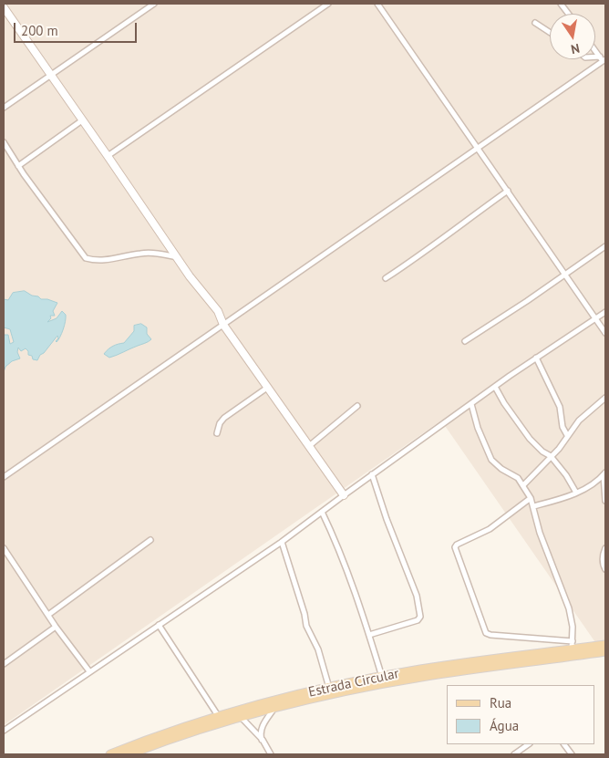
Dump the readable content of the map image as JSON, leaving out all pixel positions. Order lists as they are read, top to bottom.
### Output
{
  "streets": {
    "main road": ["Estrada Circular"]
  },
  "legend": ["Rua", "Água"],
  "scale_bar": "200 m",
  "north": "bottom"
}
